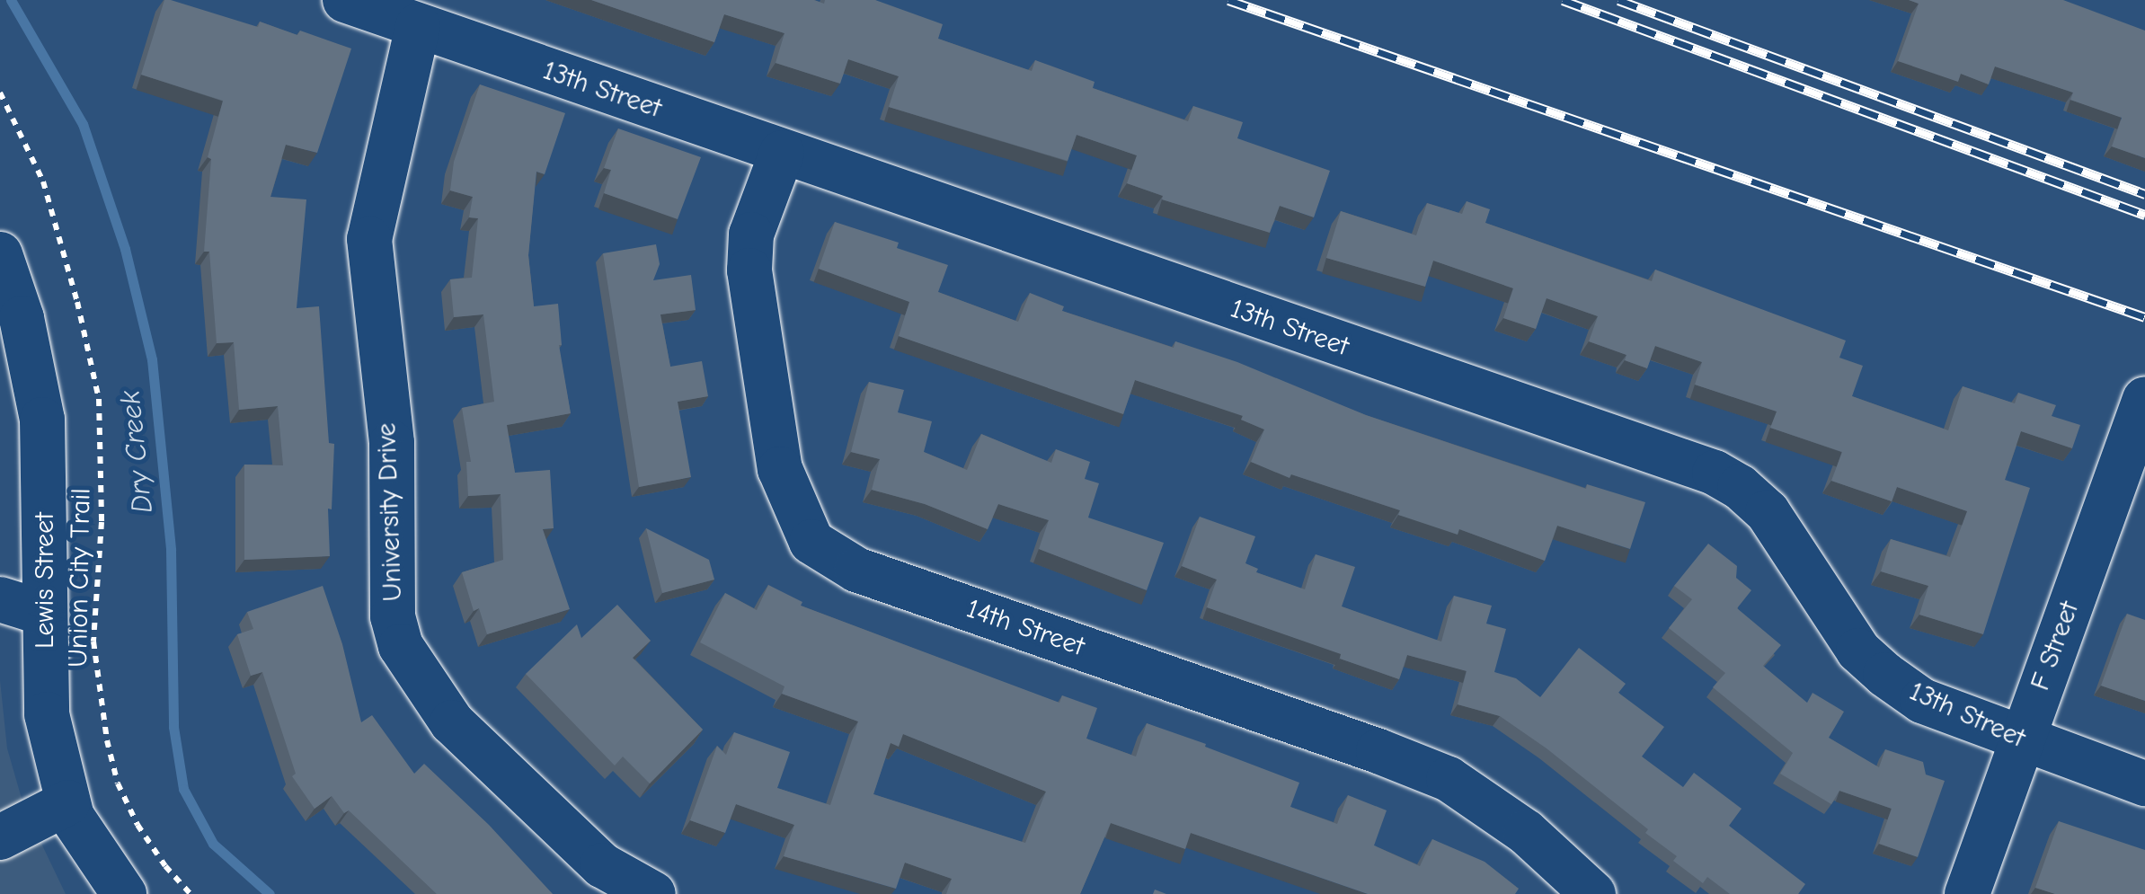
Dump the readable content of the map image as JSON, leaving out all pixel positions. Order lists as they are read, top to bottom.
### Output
{
  "streets": {
    "street": [
      "13th Street",
      "University Drive",
      "Lewis Street",
      "14th Street",
      "F Street"
    ],
    "path": ["Union City Trail"]
  },
  "crossings": [
    ["13th Street", "University Drive"],
    ["13th Street", "14th Street"],
    ["13th Street", "F Street"]
  ],
  "water": ["Dry Creek"]
}
